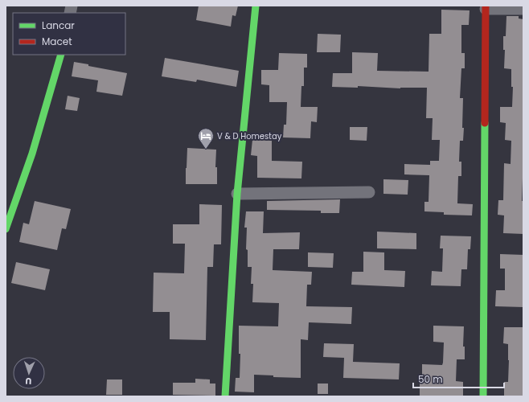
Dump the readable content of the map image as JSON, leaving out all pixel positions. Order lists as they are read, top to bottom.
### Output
{
  "places": {
    "hotel": ["V & D Homestay"]
  },
  "legend": ["Lancar", "Macet"],
  "scale_bar": "50 m",
  "north": "bottom"
}
